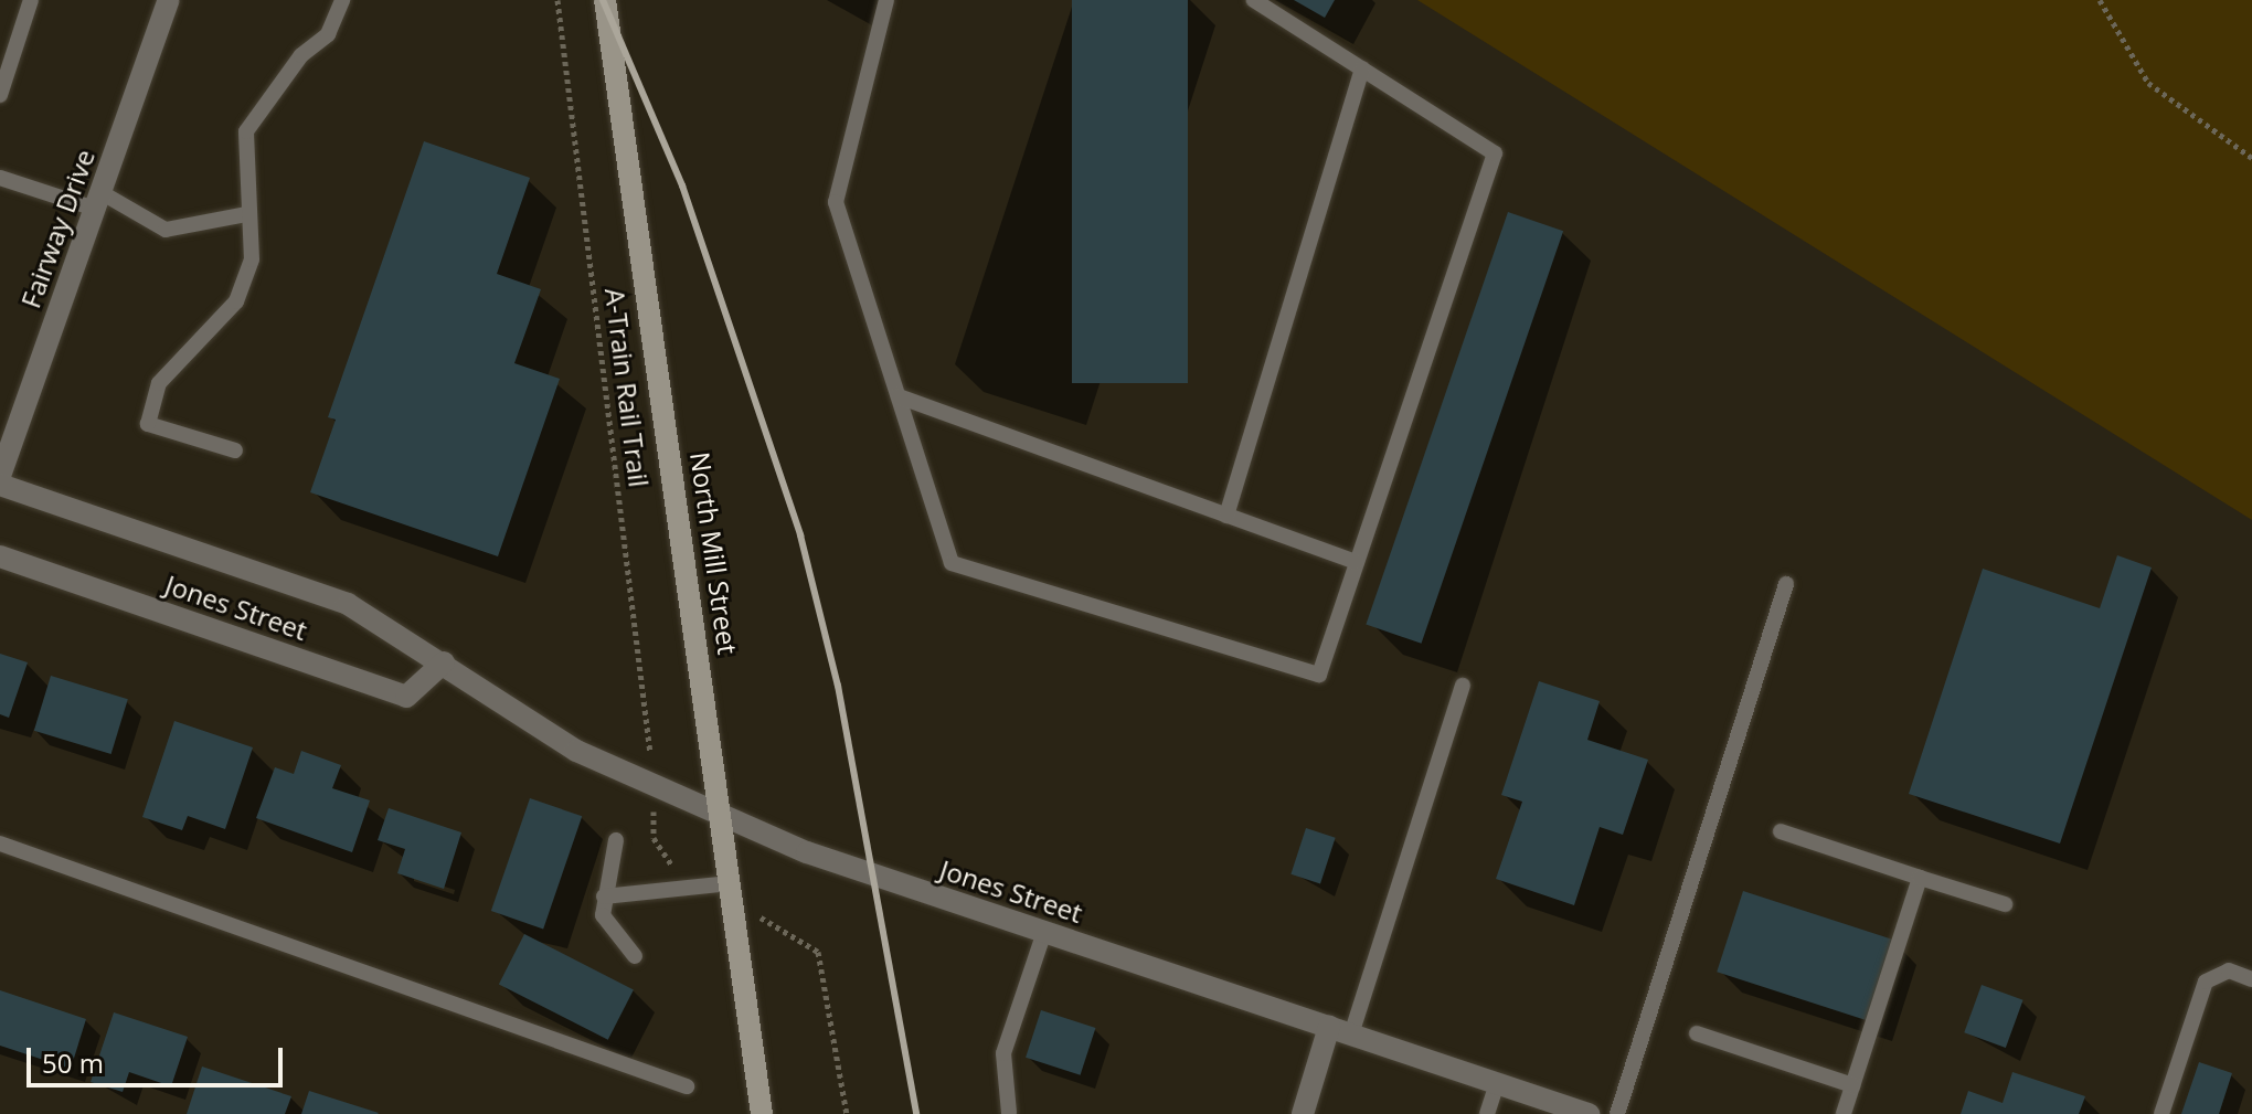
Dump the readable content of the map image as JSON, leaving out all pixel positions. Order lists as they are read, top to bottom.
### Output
{
  "streets": {
    "main road": ["North Mill Street"],
    "street": ["Fairway Drive", "Jones Street"],
    "path": ["A-Train Rail Trail"]
  },
  "crossings": [
    ["A-Train Rail Trail", "Jones Street"],
    ["North Mill Street", "Jones Street"]
  ],
  "scale_bar": "50 m"
}
